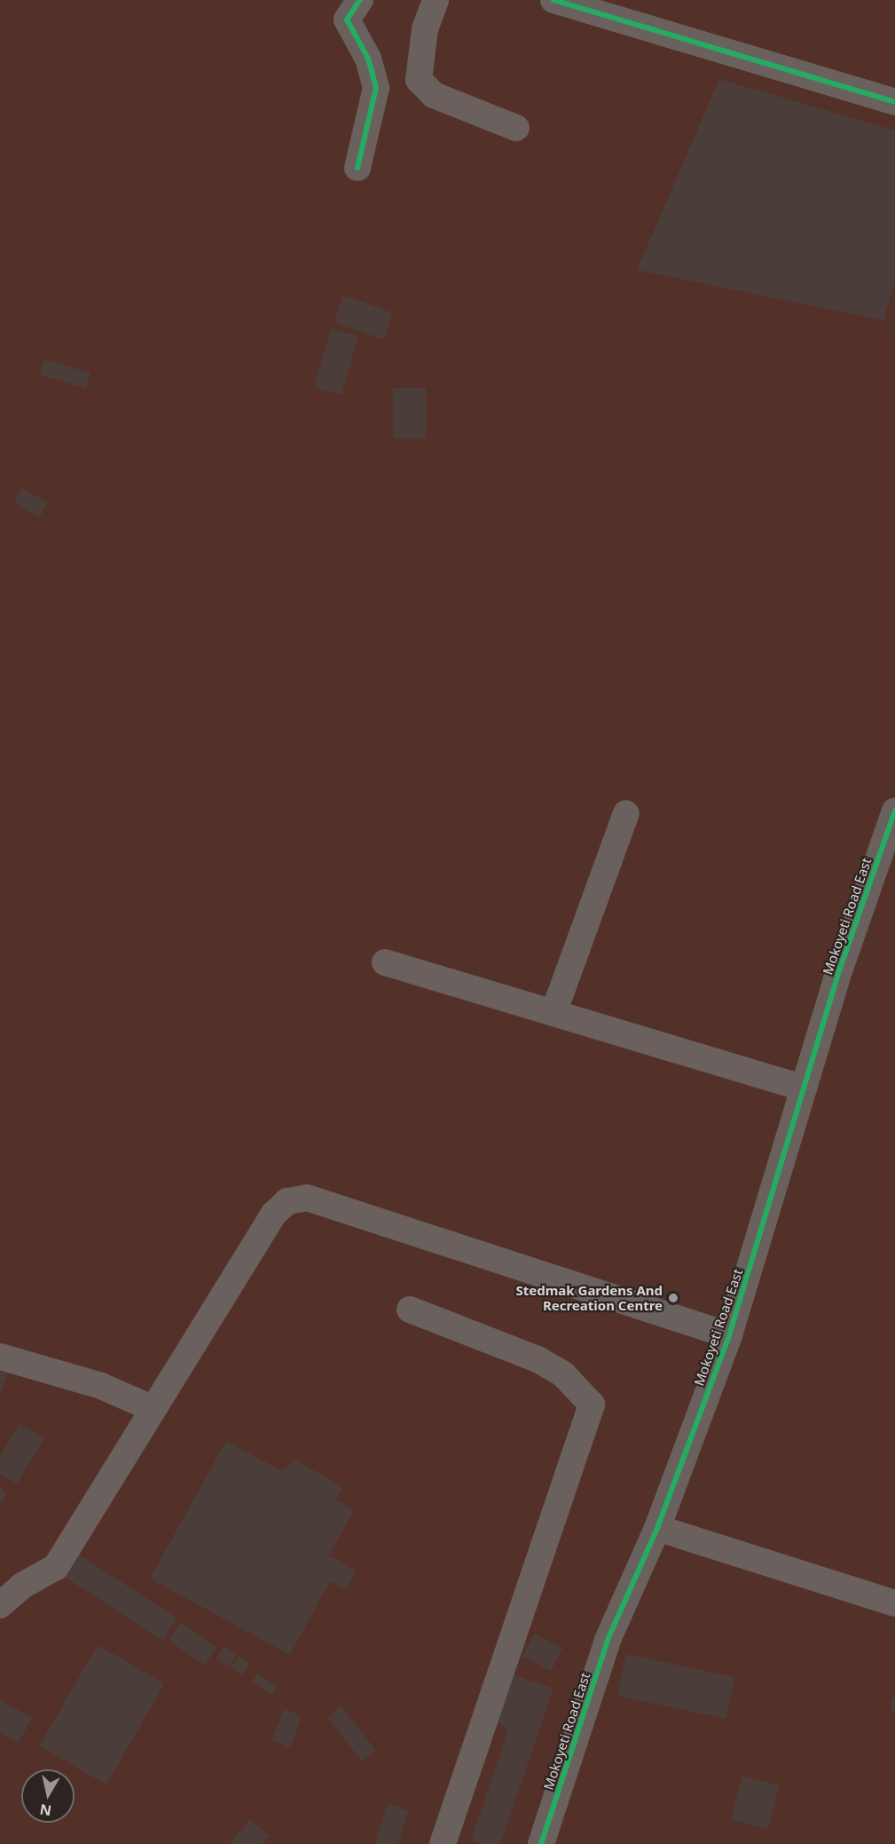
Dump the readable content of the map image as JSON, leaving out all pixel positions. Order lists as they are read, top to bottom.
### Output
{
  "streets": {
    "street": ["Mokoyeti Road East"]
  },
  "places": ["Stedmak Gardens And Recreation Centre"],
  "north": "bottom"
}
